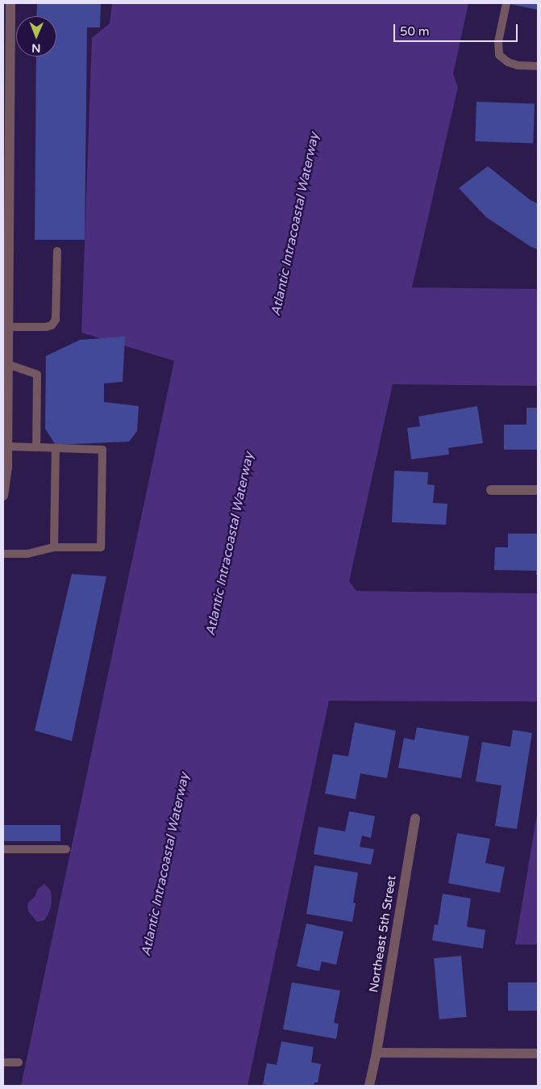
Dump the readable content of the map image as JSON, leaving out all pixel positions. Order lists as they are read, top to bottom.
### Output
{
  "streets": {
    "street": ["Northeast 5th Street"]
  },
  "water": ["Atlantic Intracoastal Waterway"],
  "scale_bar": "50 m",
  "north": "bottom"
}
